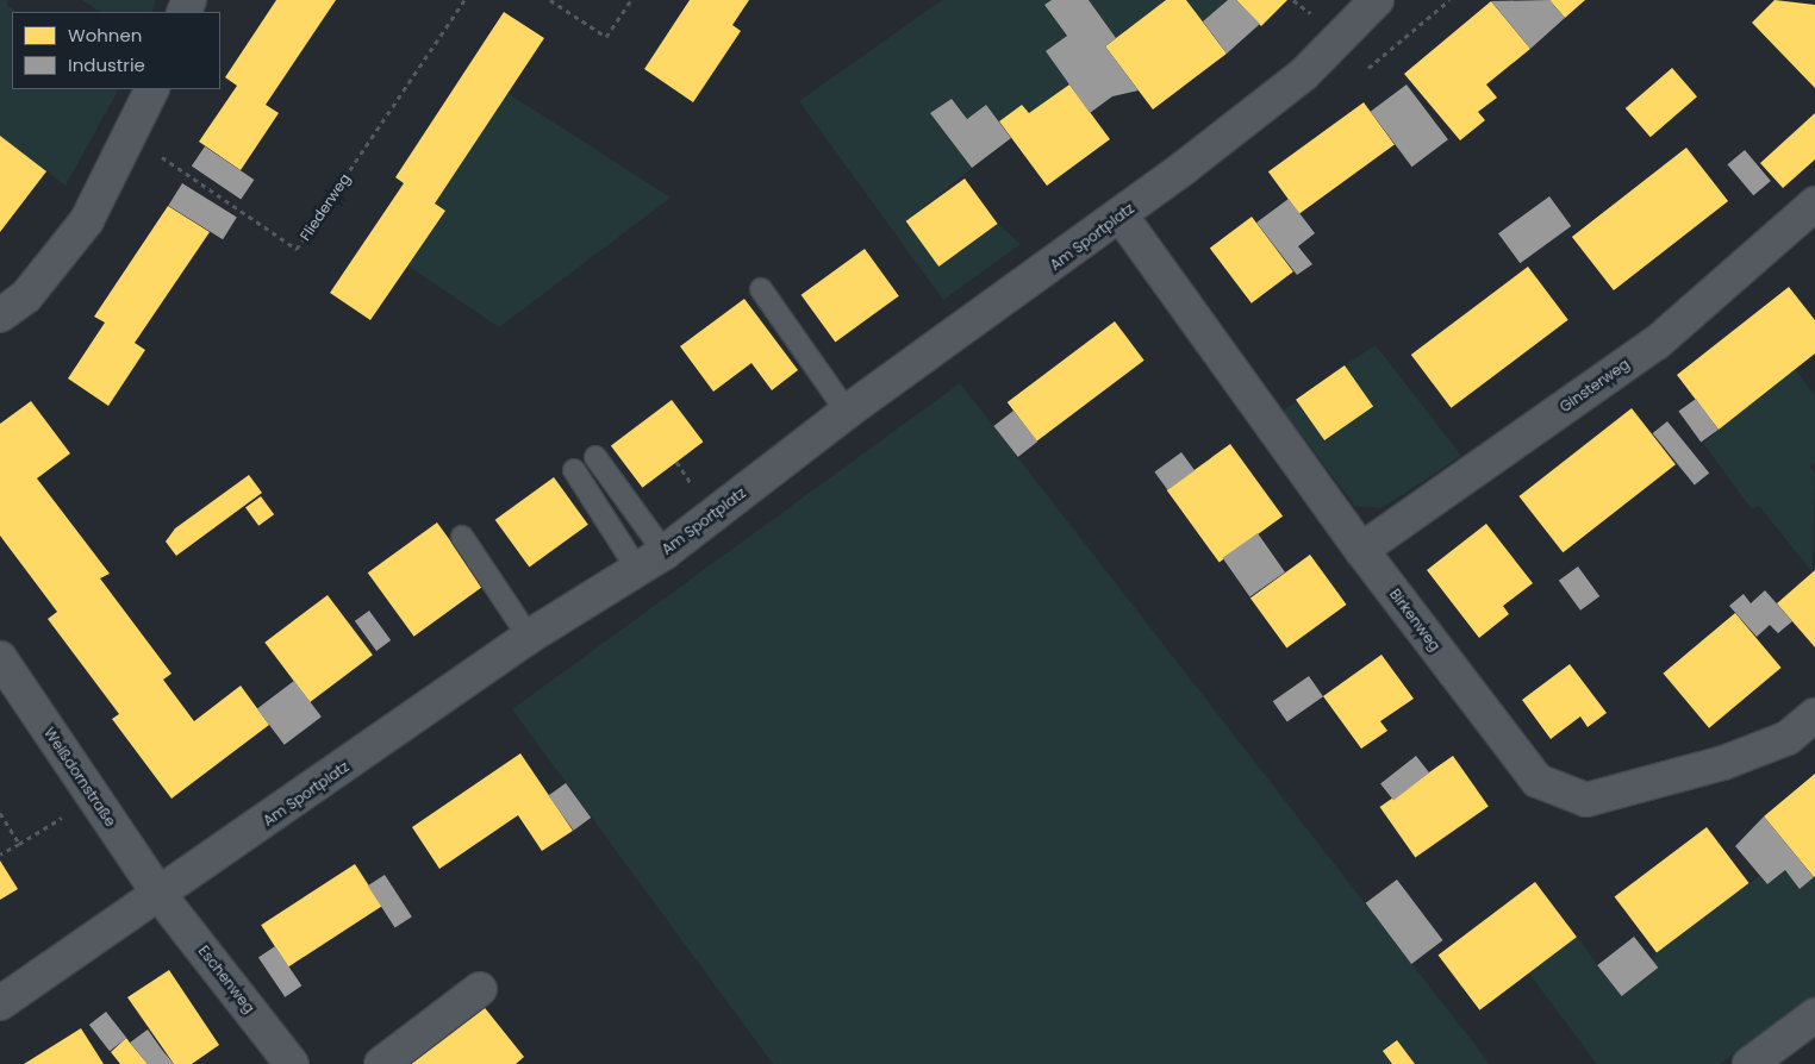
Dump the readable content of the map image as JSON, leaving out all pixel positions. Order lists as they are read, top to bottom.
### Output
{
  "streets": {
    "street": [
      "Am Sportplatz",
      "Ginsterweg",
      "Birkenweg",
      "Weißdornstraße",
      "Eschenweg"
    ],
    "path": ["Fliederweg"]
  },
  "crossings": [
    ["Am Sportplatz", "Birkenweg"],
    ["Am Sportplatz", "Weißdornstraße"],
    ["Am Sportplatz", "Eschenweg"],
    ["Ginsterweg", "Birkenweg"],
    ["Weißdornstraße", "Eschenweg"]
  ],
  "legend": ["Wohnen", "Industrie"]
}
